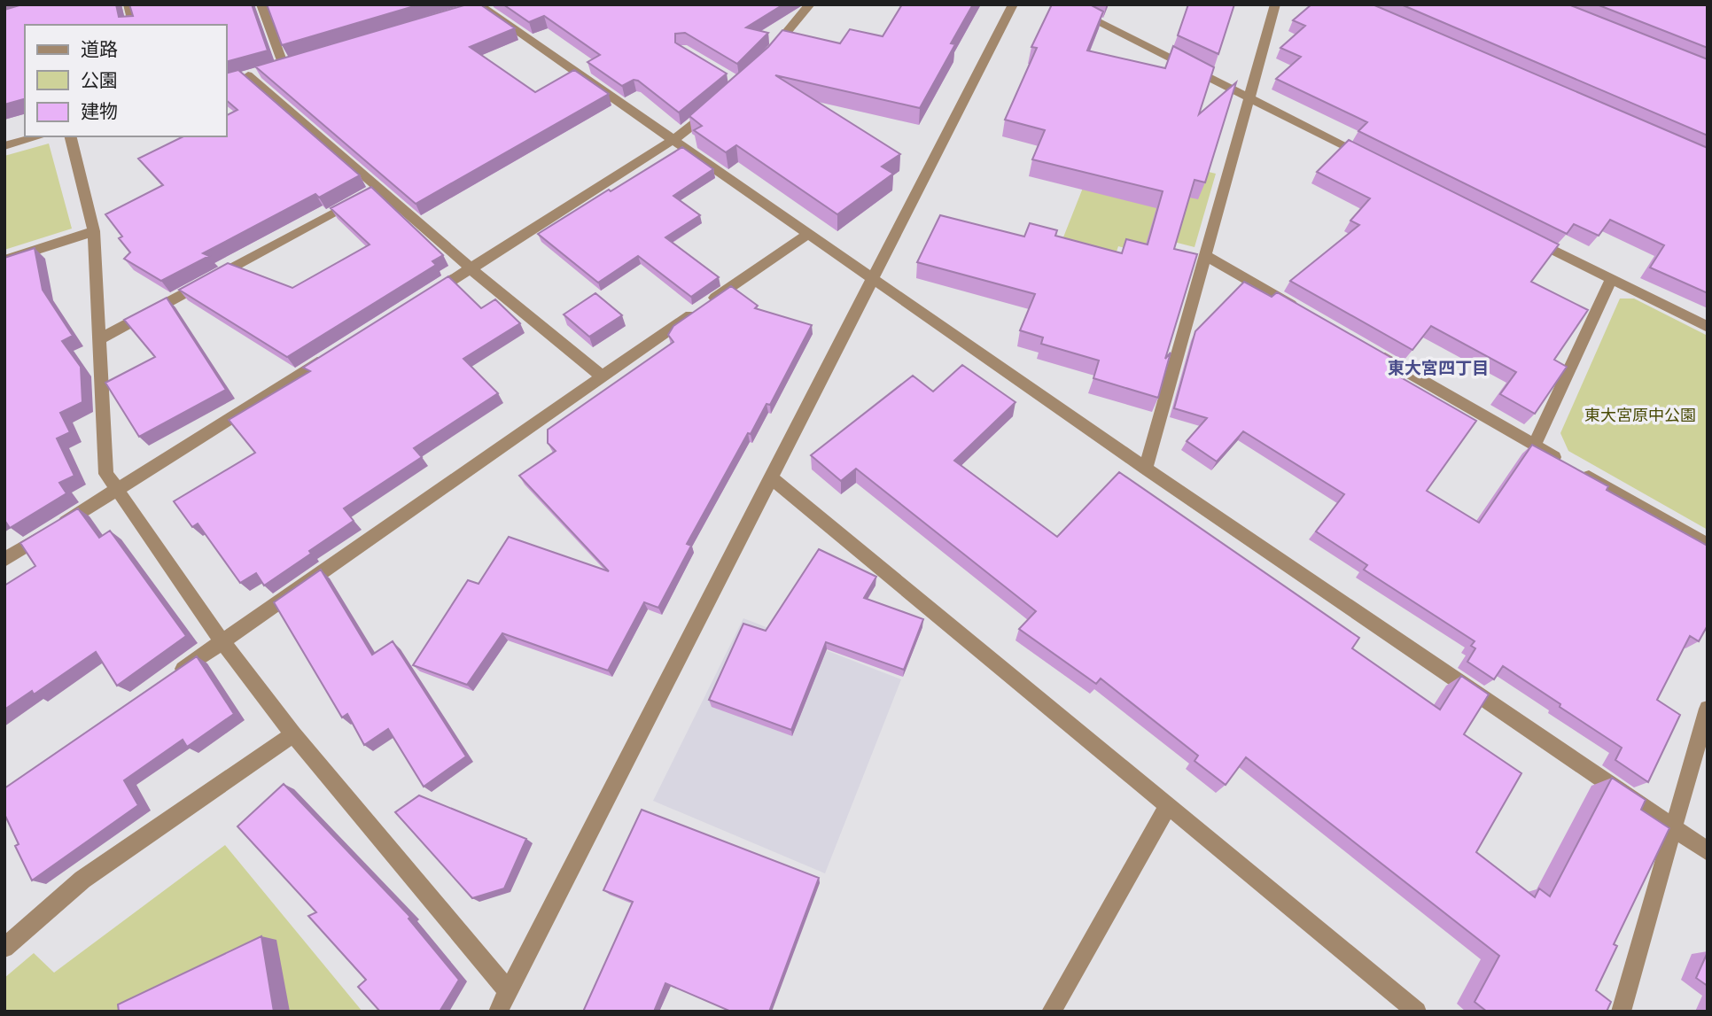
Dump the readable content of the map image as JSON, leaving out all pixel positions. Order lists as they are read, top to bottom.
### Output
{
  "districts": ["東大宮四丁目"],
  "parks": ["東大宮原中公園"],
  "legend": ["道路", "公園", "建物"]
}
